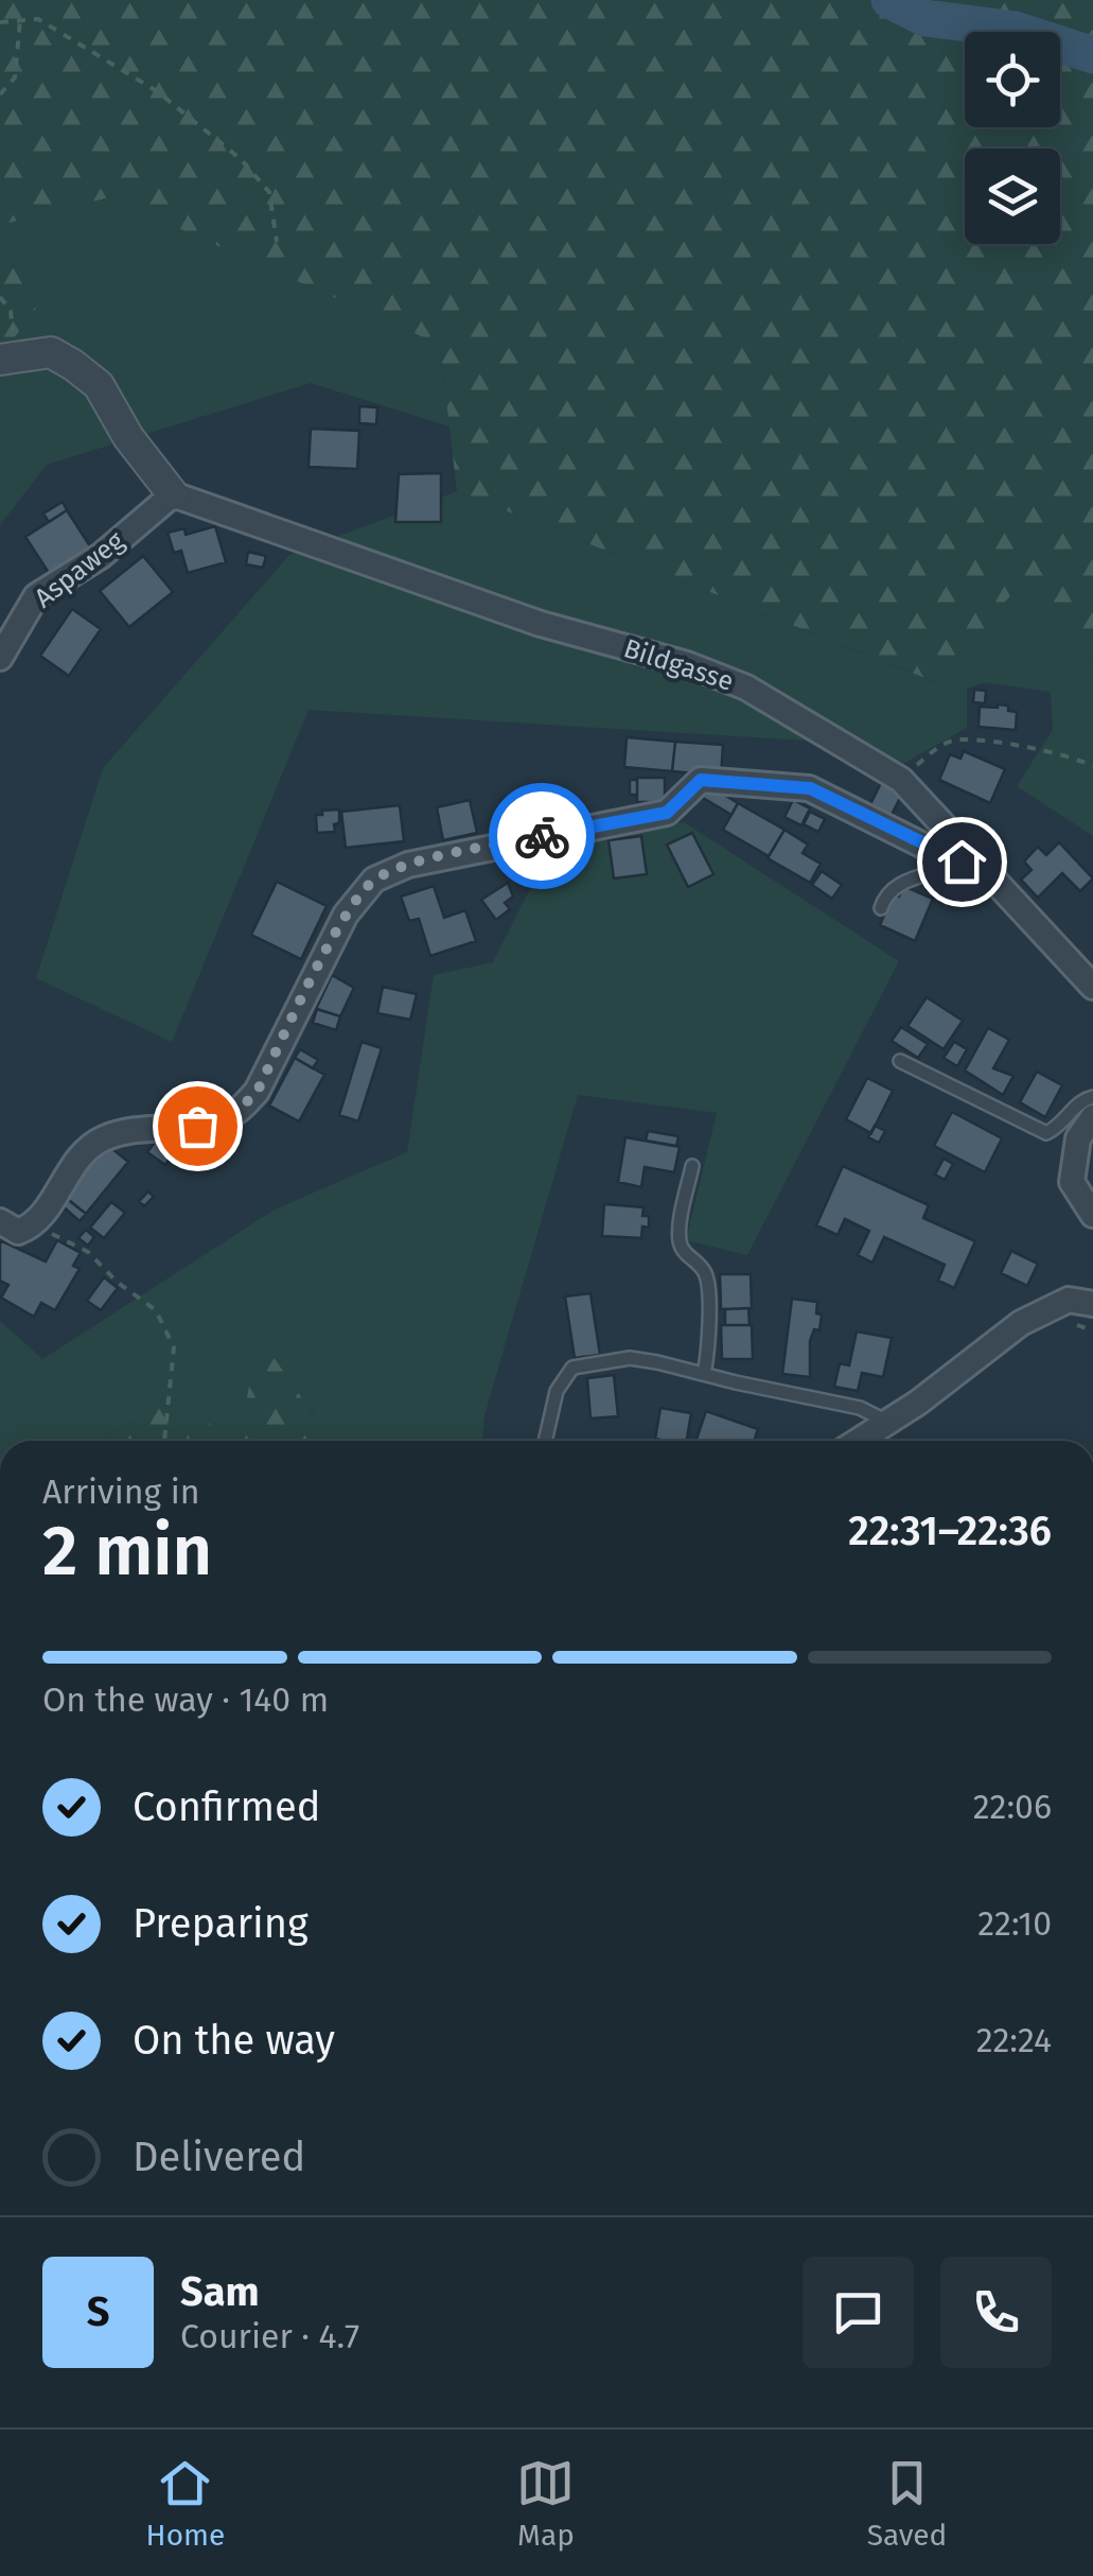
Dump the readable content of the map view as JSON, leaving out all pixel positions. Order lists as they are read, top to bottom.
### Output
{
  "streets": {
    "street": ["Aspaweg", "Bildgasse"]
  },
  "crossings": [
    ["Aspaweg", "Bildgasse"]
  ],
  "page": {
    "heading": ["2 min", "Arriving in", "22:31–22:36"],
    "panel": ["Sam", "Courier · 4.7"],
    "bar": "On the way · 140 m",
    "list": [
      ["Confirmed", "22:06"],
      ["Preparing", "22:10"],
      ["On the way", "22:24"],
      "Delivered"
    ],
    "round": "S",
    "tabs": ["Home", "Map", "Saved"]
  }
}
